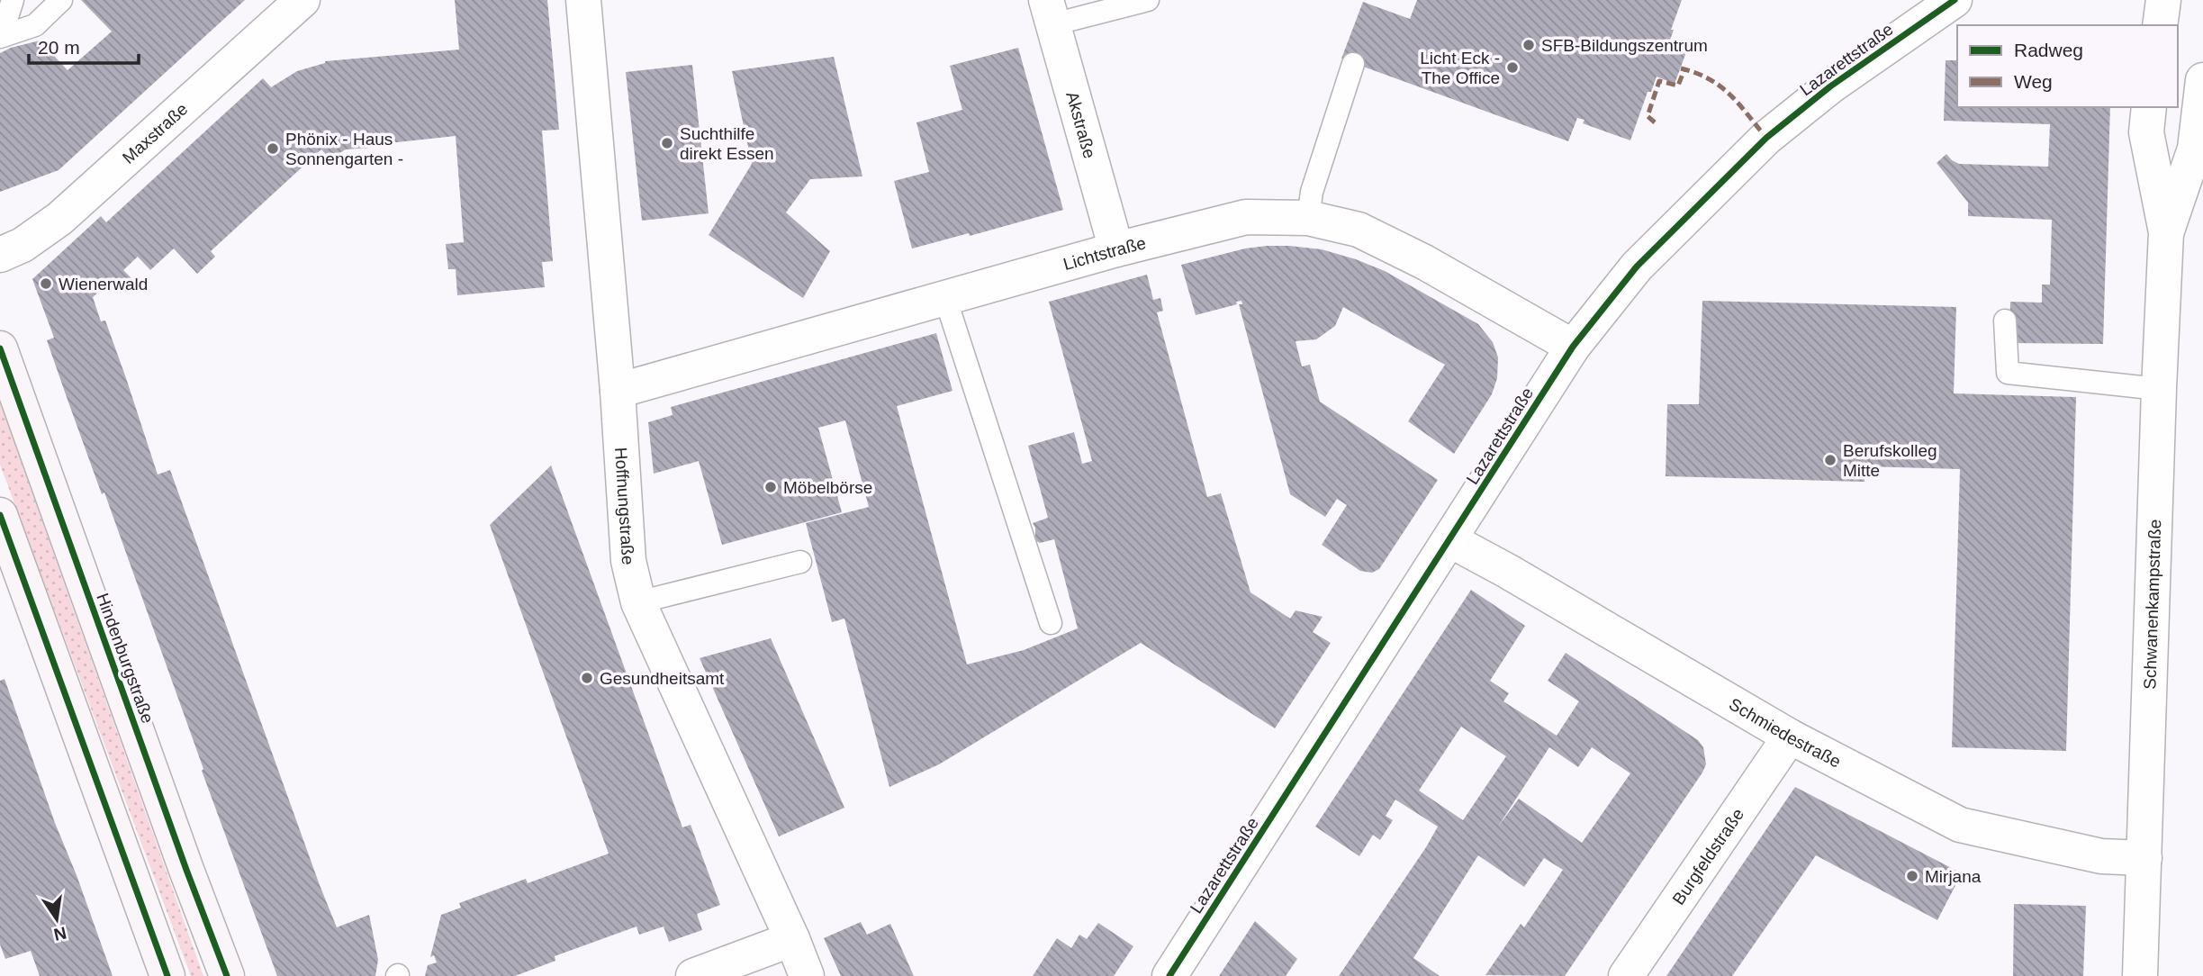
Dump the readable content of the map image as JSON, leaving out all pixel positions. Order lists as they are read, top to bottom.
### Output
{
  "streets": {
    "main road": ["Hindenburgstraße"],
    "street": [
      "Lazarettstraße",
      "Akstraße",
      "Maxstraße",
      "Lichtstraße",
      "Hoffnungstraße",
      "Schwanenkampstraße",
      "Schmiedestraße",
      "Burgfeldstraße"
    ]
  },
  "crossings": [
    ["Lazarettstraße", "Lichtstraße"],
    ["Lazarettstraße", "Schmiedestraße"],
    ["Akstraße", "Lichtstraße"],
    ["Lichtstraße", "Hoffnungstraße"],
    ["Schwanenkampstraße", "Schmiedestraße"],
    ["Schmiedestraße", "Burgfeldstraße"]
  ],
  "places": [
    "SFB-Bildungszentrum",
    "Licht Eck - The Office",
    "Suchthilfe direkt Essen",
    "Phönix - Haus Sonnengarten -",
    "Wienerwald",
    "Berufskolleg Mitte",
    "Möbelbörse",
    "Gesundheitsamt",
    "Mirjana"
  ],
  "legend": ["Radweg", "Weg"],
  "scale_bar": "20 m",
  "north": "bottom"
}
